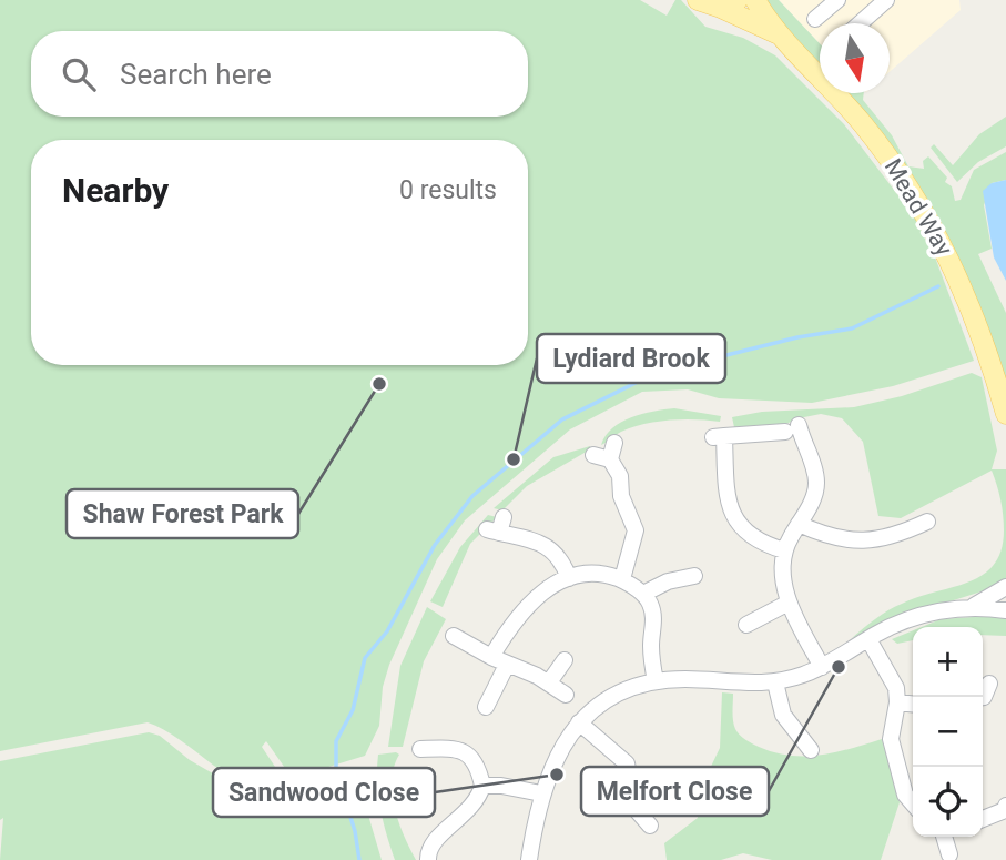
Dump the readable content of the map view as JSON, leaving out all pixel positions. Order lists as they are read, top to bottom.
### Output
{
  "streets": {
    "main road": ["Mead Way"]
  },
  "places": [
    "Shaw Forest Park",
    "Lydiard Brook",
    "Melfort Close",
    "Sandwood Close"
  ],
  "north": "bottom",
  "page": {
    "search": "Search here",
    "heading": ["Nearby", "0 results"],
    "map_buttons": ["+", "−"]
  }
}
